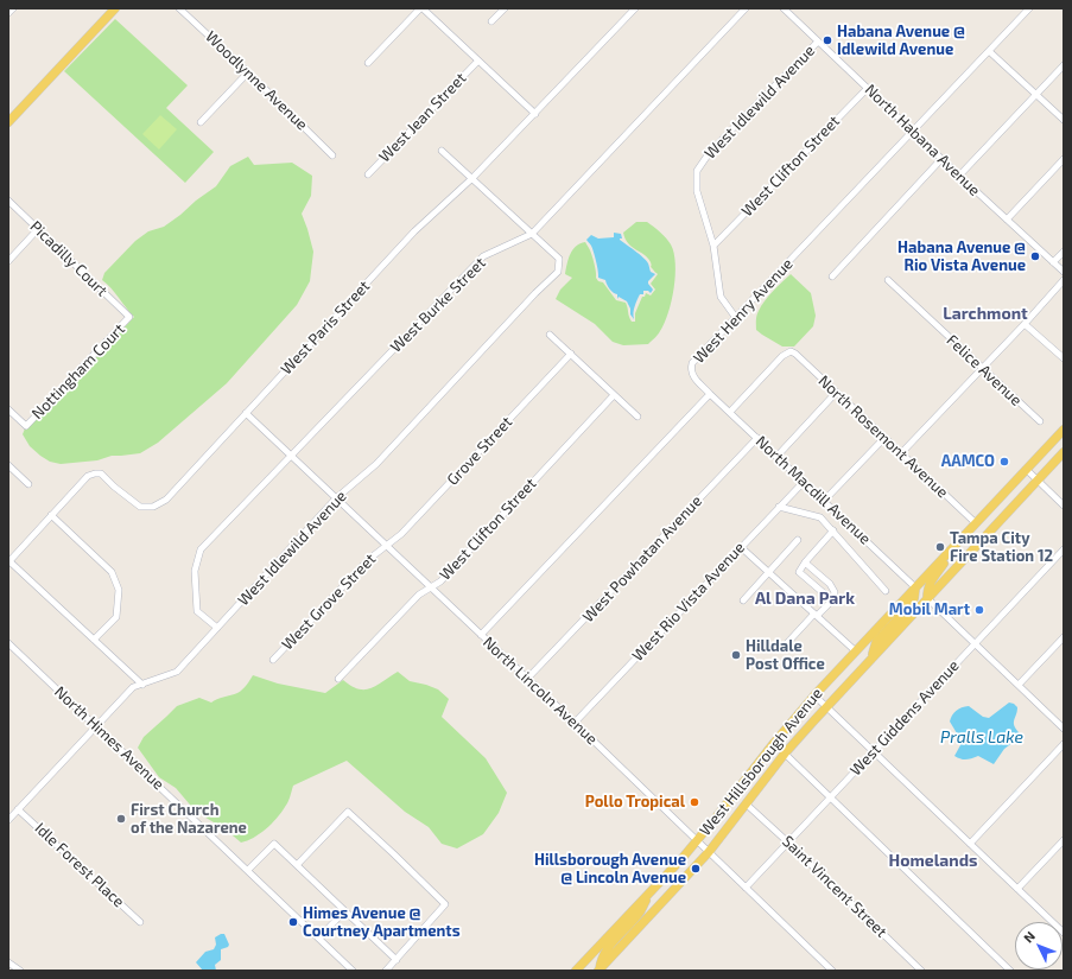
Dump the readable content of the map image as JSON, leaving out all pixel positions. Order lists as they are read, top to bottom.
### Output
{
  "streets": {
    "main road": ["West Hillsborough Avenue"],
    "street": [
      "Woodlynne Avenue",
      "West Idlewild Avenue",
      "West Jean Street",
      "North Habana Avenue",
      "West Clifton Street",
      "Picadilly Court",
      "West Burke Street",
      "West Henry Avenue",
      "West Paris Street",
      "Felice Avenue",
      "Nottingham Court",
      "North Rosemont Avenue",
      "Grove Street",
      "North Macdill Avenue",
      "West Powhatan Avenue",
      "West Grove Street",
      "West Rio Vista Avenue",
      "North Lincoln Avenue",
      "West Giddens Avenue",
      "North Himes Avenue",
      "Idle Forest Place",
      "Saint Vincent Street"
    ]
  },
  "crossings": [
    ["West Idlewild Avenue", "North Habana Avenue"],
    ["West Idlewild Avenue", "West Clifton Street"],
    ["West Idlewild Avenue", "West Burke Street"],
    ["West Idlewild Avenue", "North Lincoln Avenue"],
    ["West Idlewild Avenue", "North Himes Avenue"],
    ["West Idlewild Avenue", "Idle Forest Place"],
    ["North Habana Avenue", "West Clifton Street"],
    ["North Habana Avenue", "West Henry Avenue"],
    ["West Clifton Street", "North Lincoln Avenue"],
    ["Picadilly Court", "Nottingham Court"],
    ["West Burke Street", "North Lincoln Avenue"],
    ["West Henry Avenue", "North Macdill Avenue"],
    ["West Paris Street", "North Lincoln Avenue"],
    ["North Rosemont Avenue", "North Macdill Avenue"],
    ["North Rosemont Avenue", "West Hillsborough Avenue"],
    ["Grove Street", "West Grove Street"],
    ["Grove Street", "North Lincoln Avenue"],
    ["North Macdill Avenue", "West Powhatan Avenue"],
    ["North Macdill Avenue", "West Rio Vista Avenue"],
    ["North Macdill Avenue", "West Hillsborough Avenue"],
    ["West Powhatan Avenue", "North Lincoln Avenue"],
    ["West Grove Street", "North Lincoln Avenue"],
    ["West Rio Vista Avenue", "North Lincoln Avenue"],
    ["North Lincoln Avenue", "West Giddens Avenue"],
    ["North Lincoln Avenue", "West Hillsborough Avenue"],
    ["West Giddens Avenue", "Saint Vincent Street"],
    ["West Hillsborough Avenue", "Saint Vincent Street"]
  ],
  "districts": ["Larchmont", "Al Dana Park", "Homelands"],
  "water": ["Pralls Lake"],
  "places": [
    "Habana Avenue @ Idlewild Avenue",
    "Habana Avenue @ Rio Vista Avenue",
    "AAMCO",
    "Tampa City Fire Station 12",
    "Mobil Mart",
    "Hilldale Post Office",
    "Pollo Tropical",
    "First Church of the Nazarene",
    "Hillsborough Avenue @ Lincoln Avenue",
    "Himes Avenue @ Courtney Apartments"
  ],
  "north": "top left"
}
